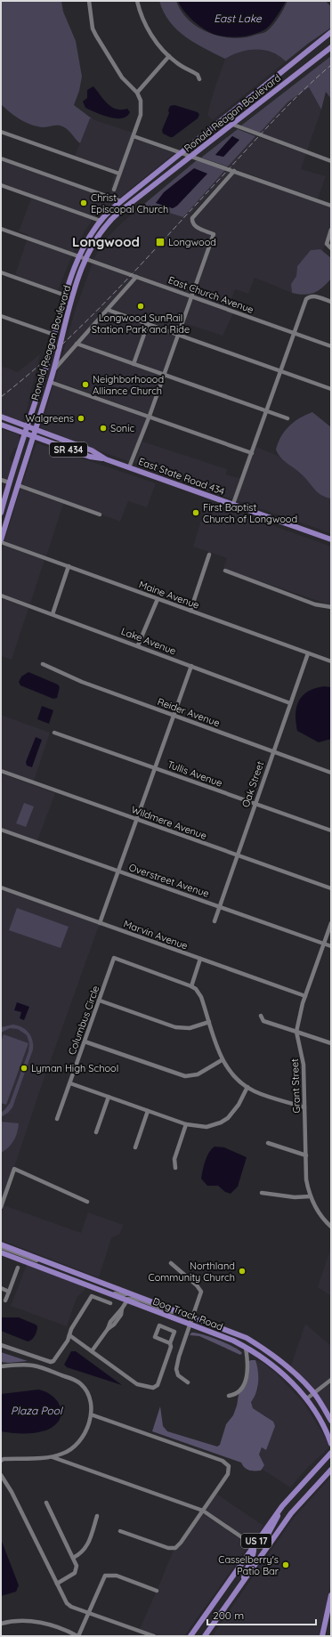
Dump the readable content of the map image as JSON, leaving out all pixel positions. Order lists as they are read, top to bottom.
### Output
{
  "streets": {
    "main road": [
      "Ronald Reagan Boulevard",
      "SR 434",
      "East State Road 434",
      "Dog Track Road",
      "US 17"
    ],
    "street": [
      "East Church Avenue",
      "Maine Avenue",
      "Lake Avenue",
      "Reider Avenue",
      "Tullis Avenue",
      "Oak Street",
      "Wildmere Avenue",
      "Overstreet Avenue",
      "Marvin Avenue",
      "Columbus Circle",
      "Grant Street"
    ]
  },
  "crossings": [
    ["Ronald Reagan Boulevard", "East Church Avenue"],
    ["Ronald Reagan Boulevard", "SR 434"],
    ["Ronald Reagan Boulevard", "East State Road 434"],
    ["Ronald Reagan Boulevard", "Maine Avenue"],
    ["SR 434", "East State Road 434"],
    ["Maine Avenue", "Oak Street"],
    ["Lake Avenue", "Oak Street"],
    ["Reider Avenue", "Oak Street"],
    ["Tullis Avenue", "Oak Street"],
    ["Oak Street", "Wildmere Avenue"],
    ["Oak Street", "Overstreet Avenue"],
    ["Overstreet Avenue", "Grant Street"],
    ["Marvin Avenue", "Grant Street"]
  ],
  "districts": ["Longwood"],
  "water": ["East Lake", "Plaza Pool"],
  "places": {
    "other": [
      "Christ Episcopal Church",
      "Longwood SunRail Station Park and Ride",
      "Neighborhoood Alliance Church",
      "Walgreens",
      "Sonic",
      "First Baptist Church of Longwood",
      "Lyman High School",
      "Northland Community Church",
      "Casselberry's Patio Bar"
    ],
    "transit": ["Longwood"]
  },
  "scale_bar": "200 m"
}
